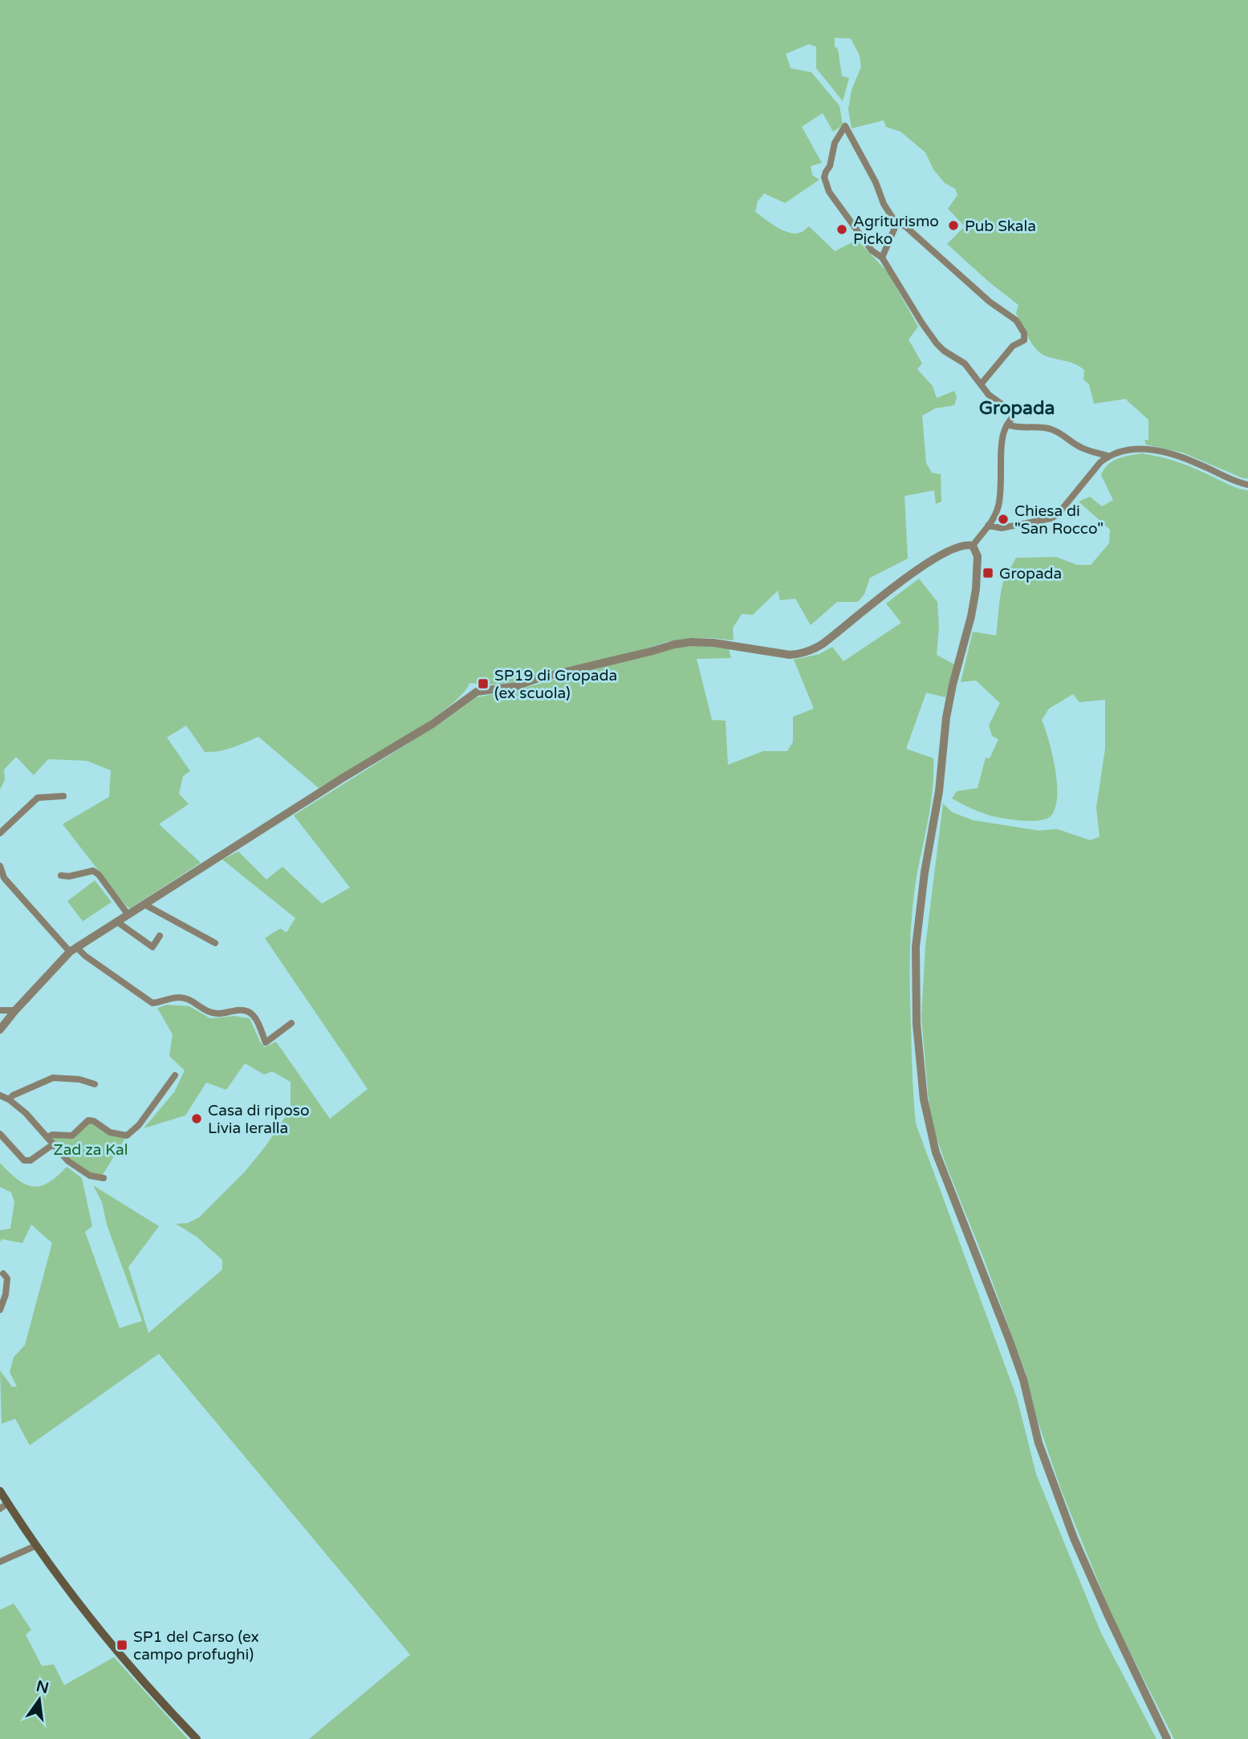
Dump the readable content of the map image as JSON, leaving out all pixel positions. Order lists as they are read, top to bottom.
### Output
{
  "districts": ["Gropada"],
  "parks": ["Zad za Kal"],
  "places": {
    "other": [
      "Pub Skala",
      "Agriturismo Picko",
      "Chiesa di \"San Rocco\"",
      "Casa di riposo Livia Ieralla"
    ],
    "transit": ["Gropada", "SP19 di Gropada (ex scuola)", "SP1 del Carso (ex campo profughi)"]
  },
  "north": "top"
}
